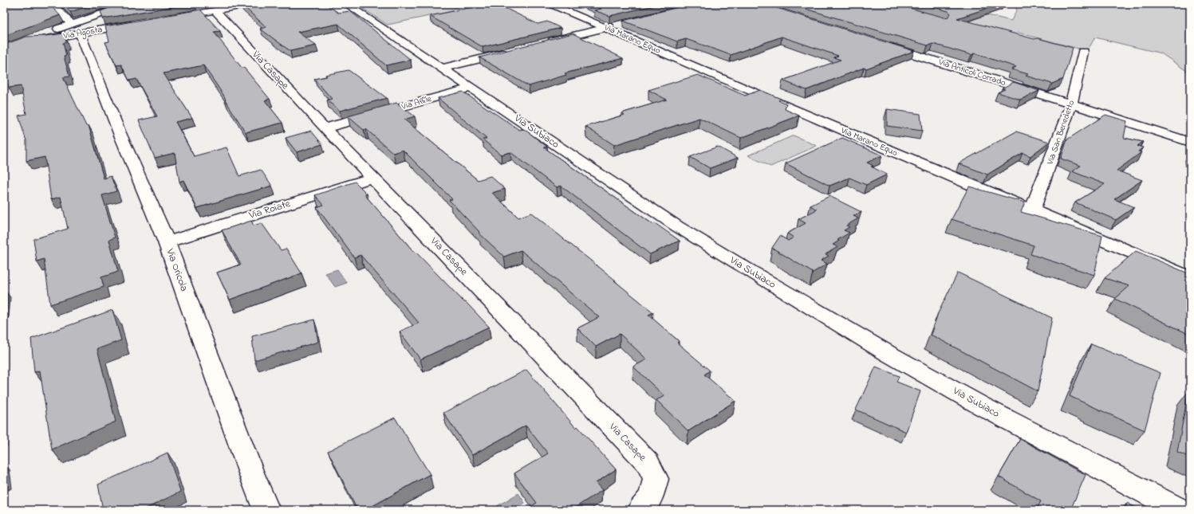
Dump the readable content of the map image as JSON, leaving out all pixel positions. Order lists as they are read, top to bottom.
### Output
{
  "streets": {
    "street": [
      "Via Agosta",
      "Via Marano Equo",
      "Via Casape",
      "Via Anticoli Corrado",
      "Via Affile",
      "Via Subiaco",
      "Via San Benedetto",
      "Via Roiate",
      "Via Oricola"
    ]
  },
  "crossings": [
    ["Via Agosta", "Via Oricola"],
    ["Via Marano Equo", "Via San Benedetto"],
    ["Via Casape", "Via Affile"],
    ["Via Casape", "Via Roiate"],
    ["Via Anticoli Corrado", "Via San Benedetto"],
    ["Via Affile", "Via Subiaco"],
    ["Via Roiate", "Via Oricola"]
  ]
}
